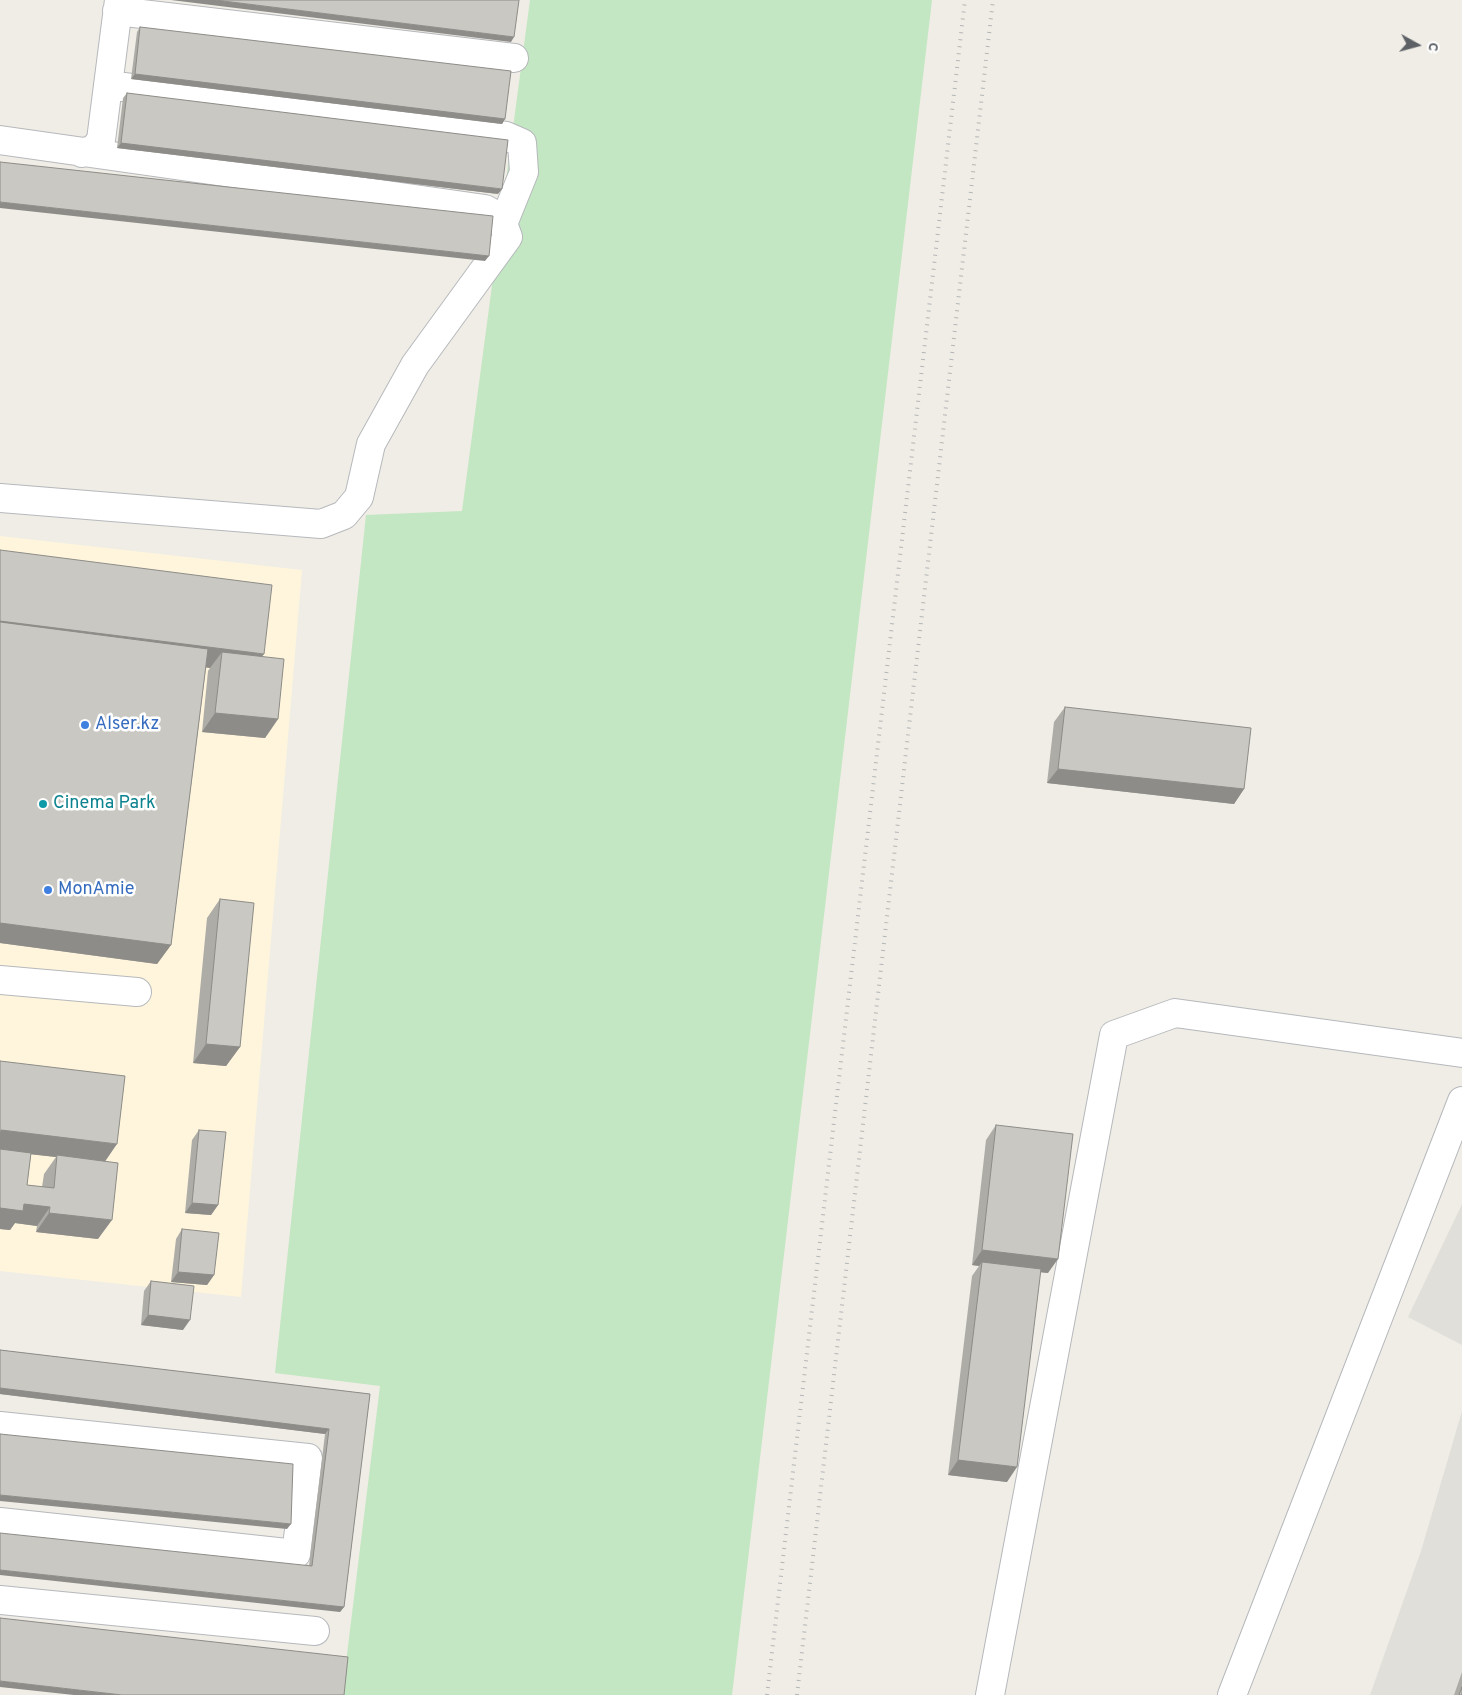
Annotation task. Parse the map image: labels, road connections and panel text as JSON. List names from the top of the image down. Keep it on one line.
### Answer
{"places":["Alser.kz","Cinema Park","MonAmie"],"north":"right"}
